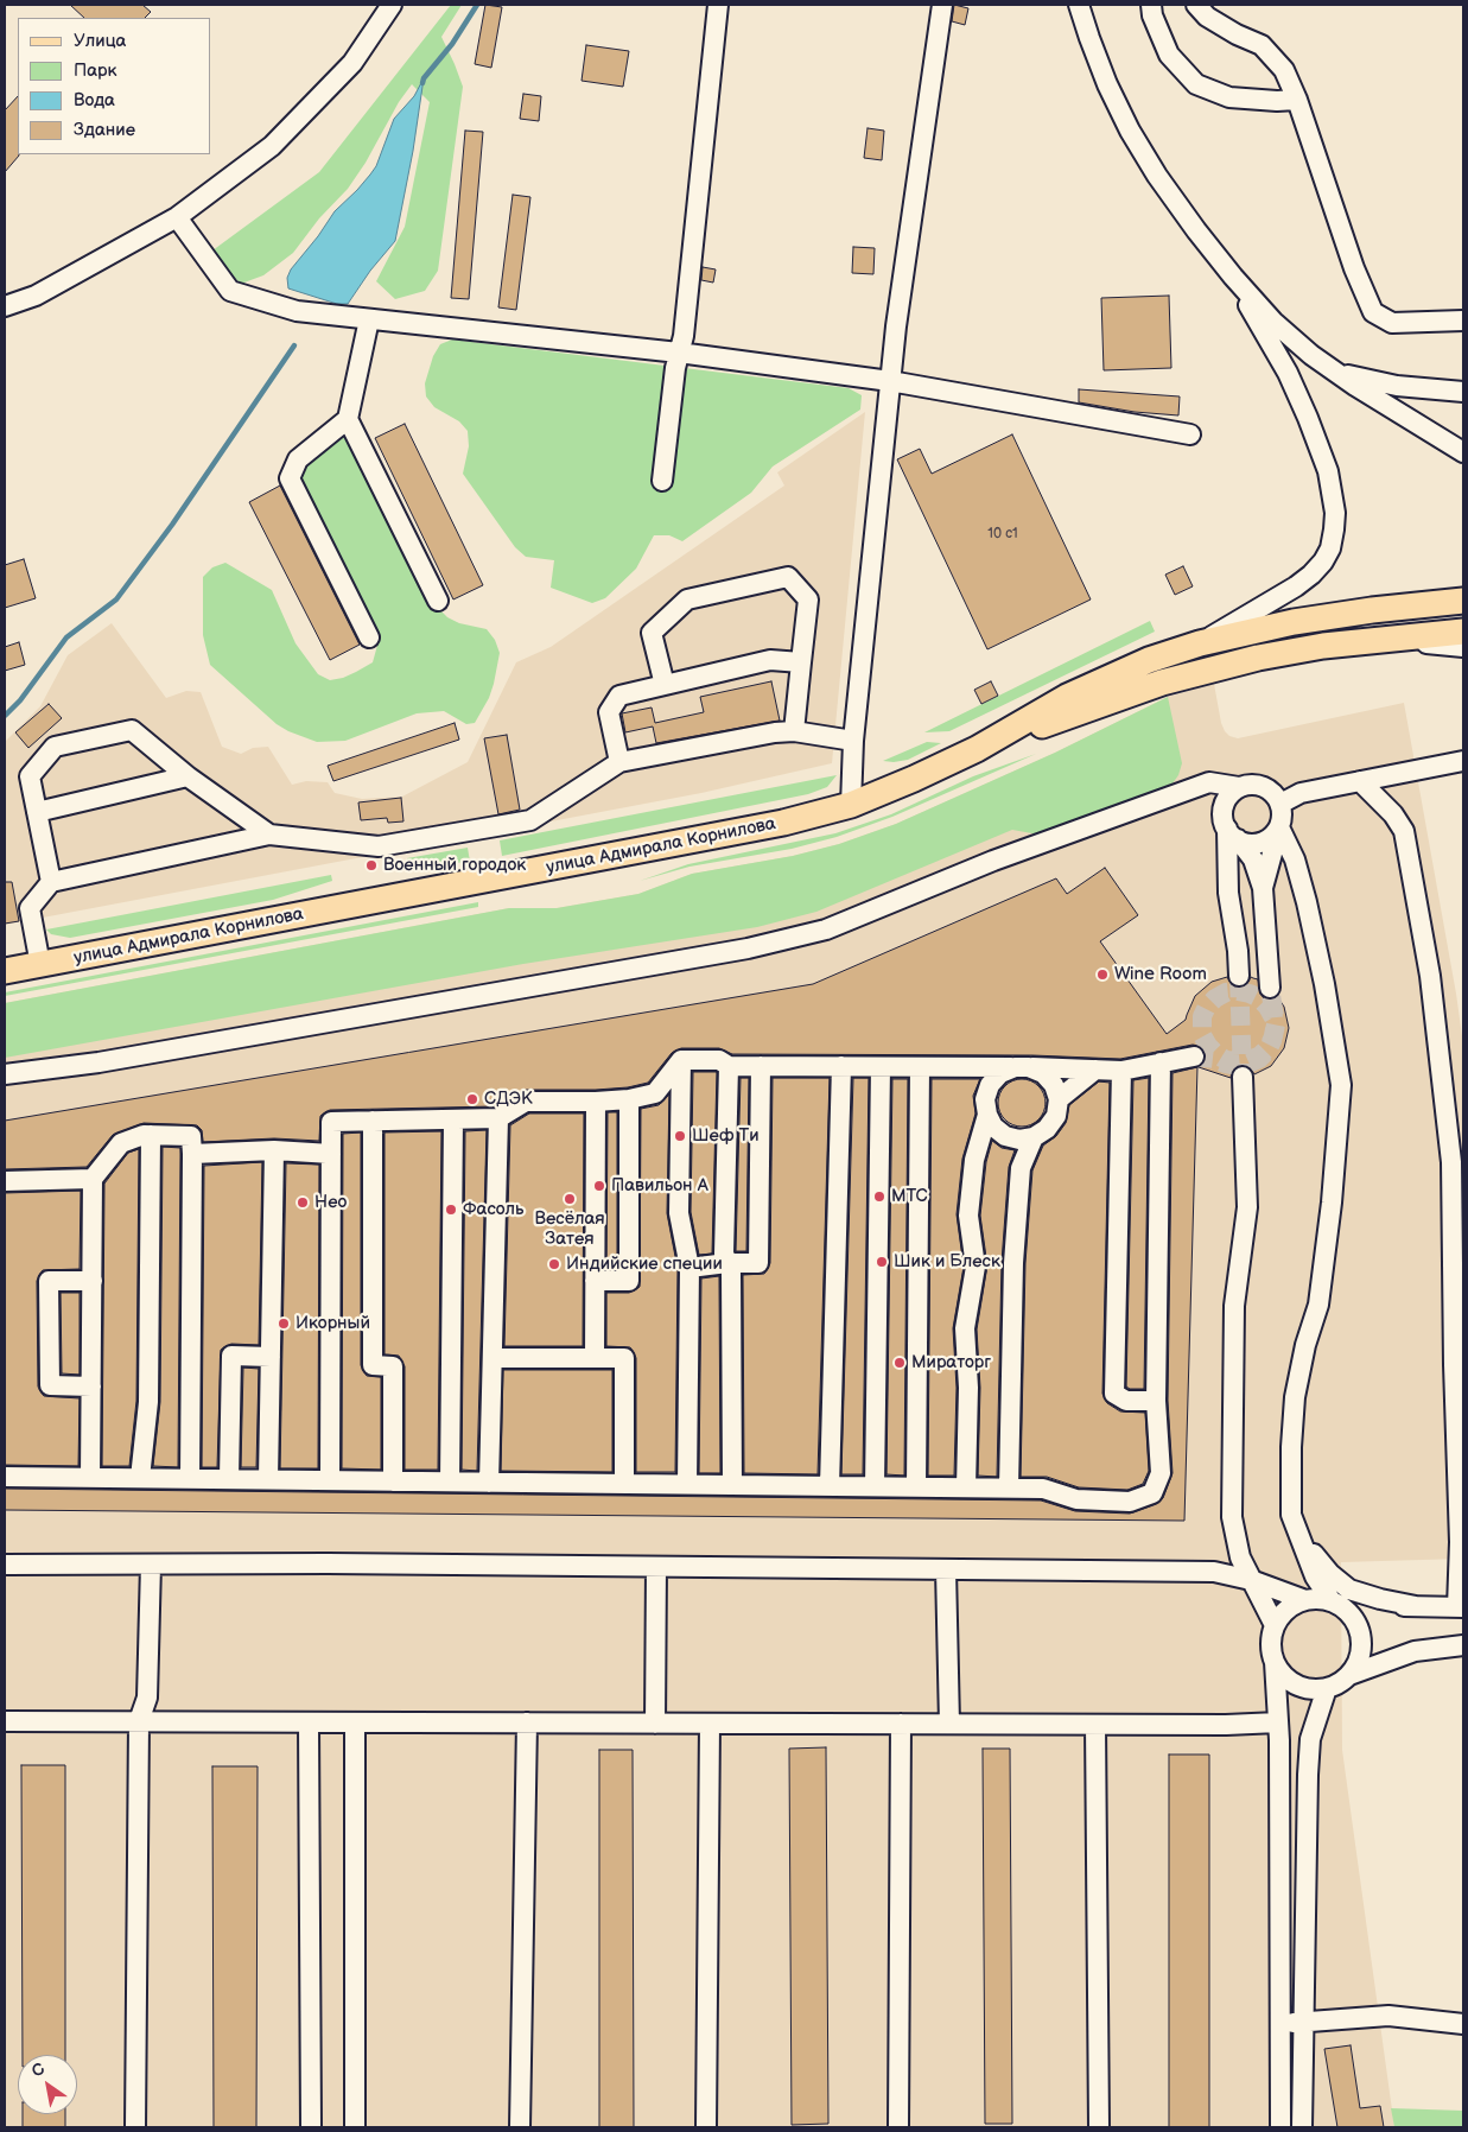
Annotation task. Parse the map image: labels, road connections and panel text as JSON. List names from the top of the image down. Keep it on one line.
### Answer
{"streets":{"main road":["улица Адмирала Корнилова"]},"places":["Военный городок","Wine Room","СДЭК","Шеф Ти","Павильон А","МТС","Весёлая Затея","Нео","Фасоль","Шик и Блеск","Индийские специи","Икорный","Мираторг"],"house_numbers":["10 с1"],"legend":["Улица","Парк","Вода","Здание"],"north":"top left"}
